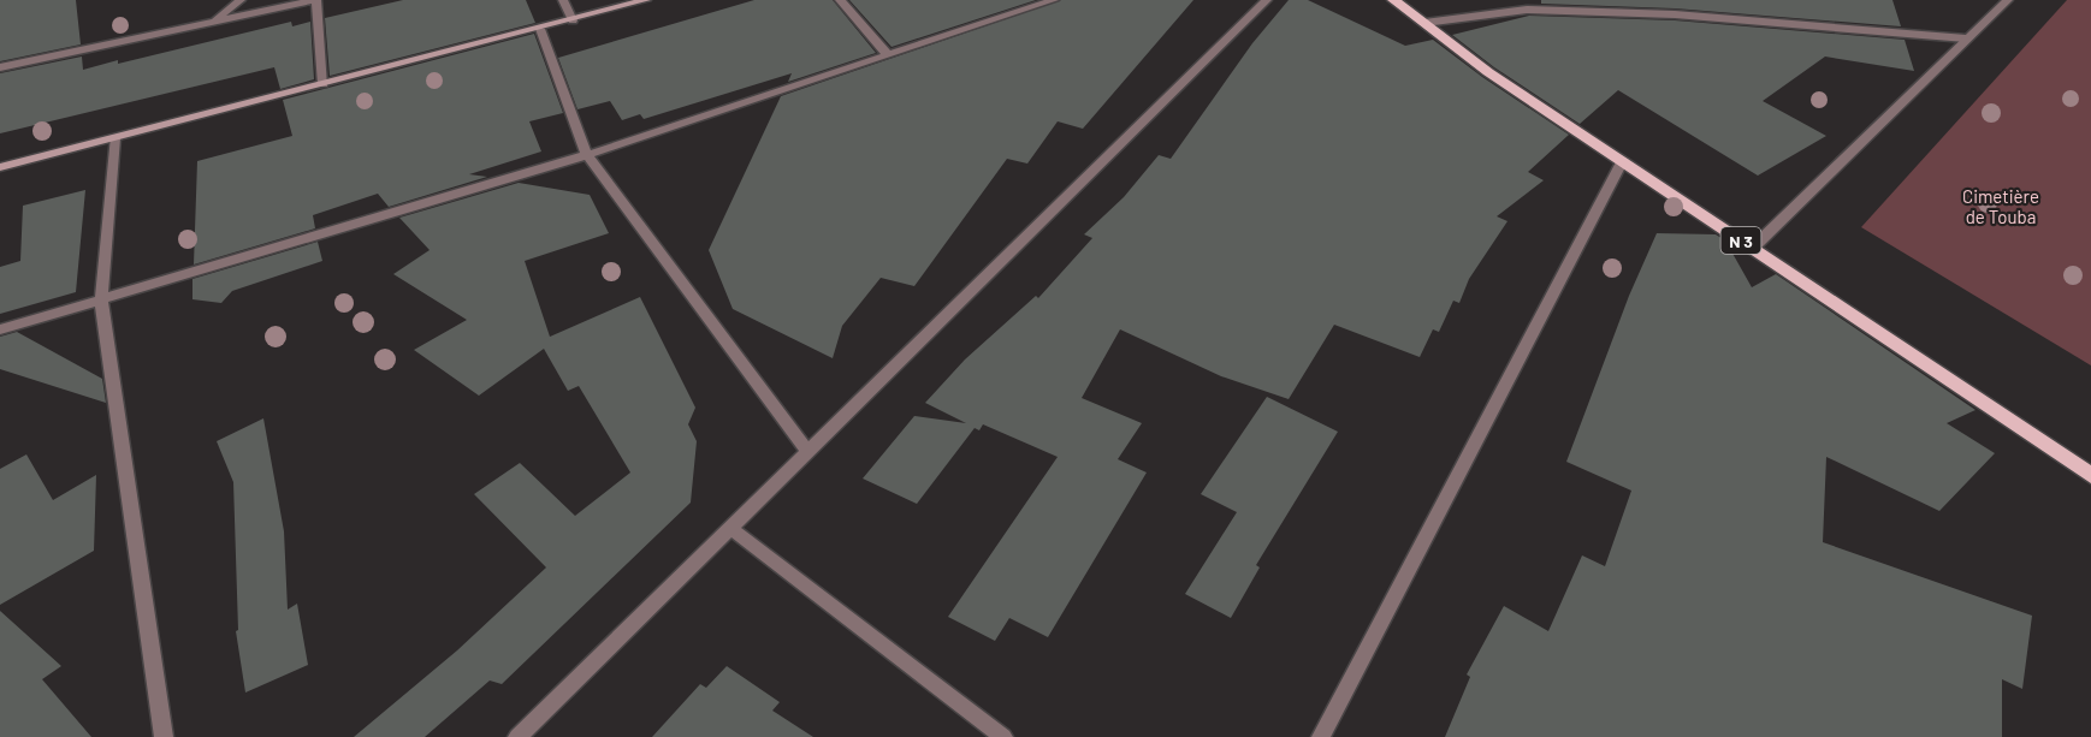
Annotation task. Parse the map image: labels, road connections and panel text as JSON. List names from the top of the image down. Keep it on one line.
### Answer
{"streets":{"main road":["N 3"]},"parks":["Cimetière de Touba"]}
